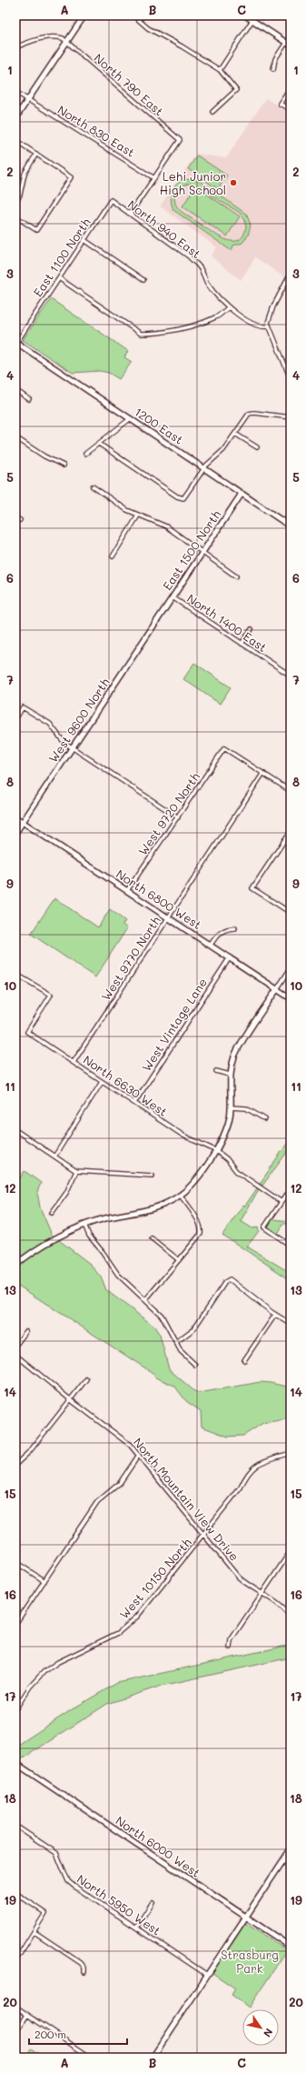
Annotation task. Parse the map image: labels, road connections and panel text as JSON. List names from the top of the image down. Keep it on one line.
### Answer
{"streets":{"street":["North 790 East","North 830 East","North 940 East","East 1100 North","1200 East","East 1500 North","North 1400 East","West 9600 North","West 9720 North","North 6800 West","West 9770 North","West Vintage Lane","North 6630 West","North Mountain View Drive","West 10150 North","North 6000 West","North 5950 West"]},"crossings":[["North 790 East","North 830 East"],["North 940 East","East 1100 North"],["East 1100 North","1200 East"],["1200 East","East 1500 North"],["East 1500 North","North 1400 East"],["East 1500 North","West 9600 North"],["West 9600 North","North 6800 West"],["West 9720 North","North 6800 West"],["West 9720 North","West 9770 North"],["North 6800 West","West 9770 North"],["North 6800 West","West Vintage Lane"],["West 9770 North","North 6630 West"],["West Vintage Lane","North 6630 West"],["North Mountain View Drive","West 10150 North"]],"parks":["Strasburg Park"],"places":["Lehi Junior High School"],"scale_bar":"200 m","north":"bottom right","grid":{"columns":["A","B","C"],"rows":["1","2","3","4","5","6","7","8","9","10","11","12","13","14","15","16","17","18","19","20"]}}
